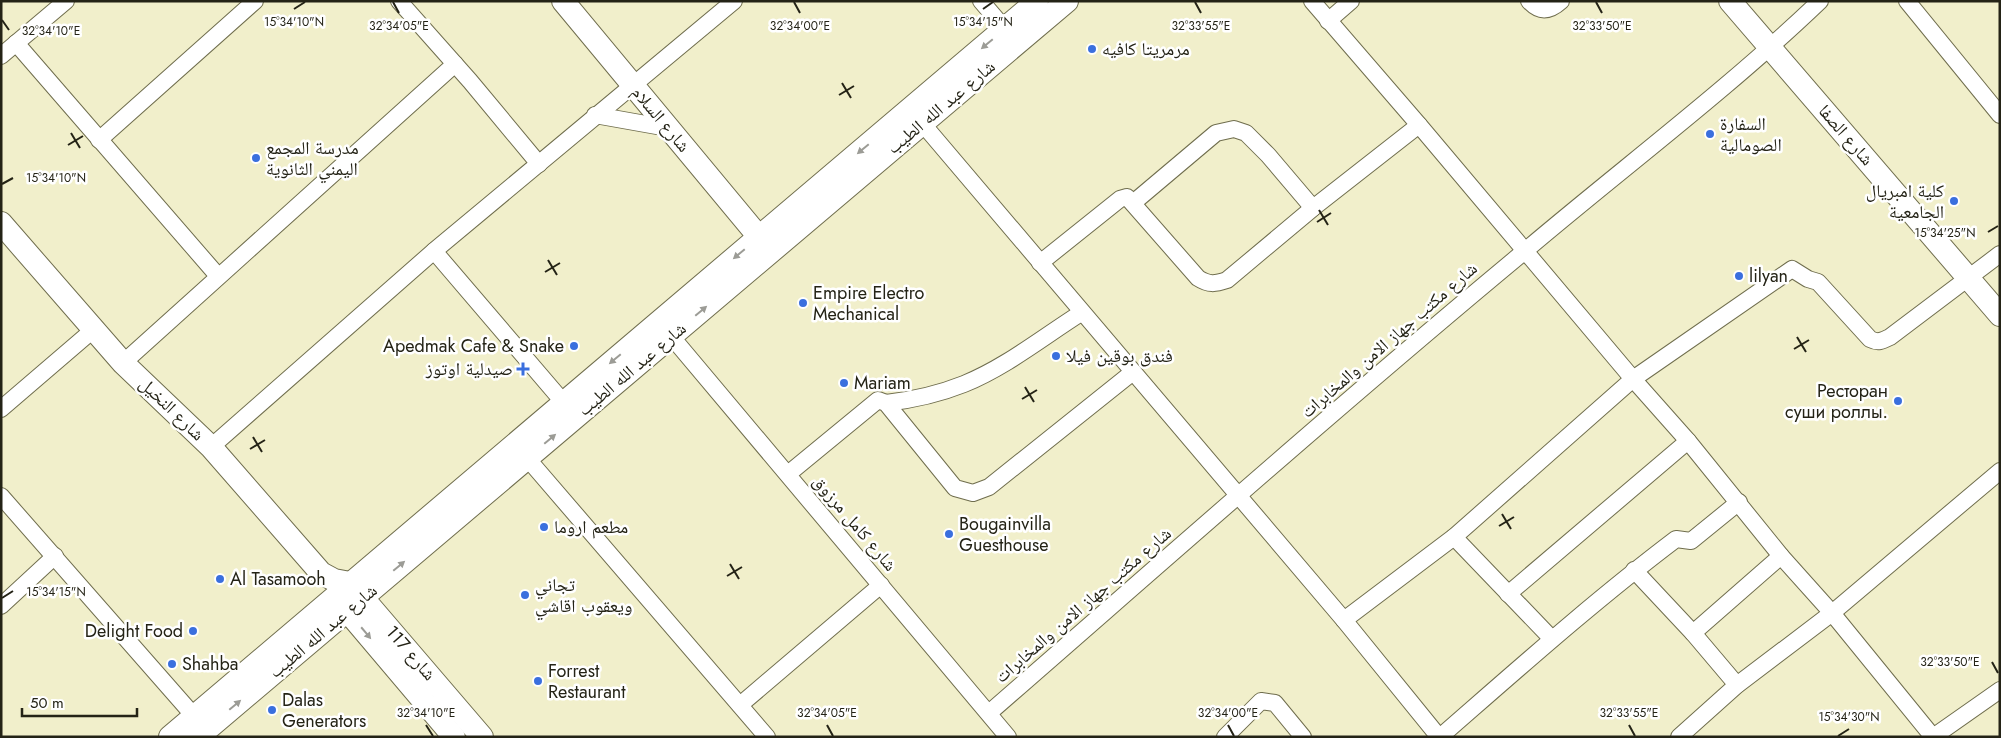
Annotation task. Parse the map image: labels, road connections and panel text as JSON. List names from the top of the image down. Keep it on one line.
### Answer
{"streets":{"main road":["شارع عبد الله الطيب","شارع السلام","شارع الصفا","شارع النخيل","شارع 117"],"street":["شارع مكتب جهاز الامن والمخابرات","شارع كامل مرزوق"]},"crossings":[["شارع عبد الله الطيب","شارع السلام"],["شارع عبد الله الطيب","شارع النخيل"],["شارع عبد الله الطيب","شارع كامل مرزوق"],["شارع عبد الله الطيب","شارع 117"],["شارع الصفا","شارع مكتب جهاز الامن والمخابرات"],["شارع مكتب جهاز الامن والمخابرات","شارع كامل مرزوق"],["شارع النخيل","شارع 117"]],"places":{"other":["مرمريتا كافيه","السفارة الصومالية","مدرسة المجمع اليمني الثانوية","كلية امبريال الجامعية","lilyan","Empire Electro Mechanical","Apedmak Cafe & Snake","فندق بوقين فيلا","Mariam","Ресторан суши роллы.","مطعم اروما","Bougainvilla Guesthouse","Al Tasamooh","تجاني ويعقوب اقاشي","Delight Food","Shahba","Forrest Restaurant","Dalas Generators"],"health":["صيدلية اوتوز"]},"scale_bar":"50 m","coordinates":["15°34'10\"N","15°34'15\"N","32°33'50\"E","32°34'05\"E","32°34'00\"E","32°33'55\"E","32°34'10\"E","15°34'25\"N","15°34'30\"N"]}
